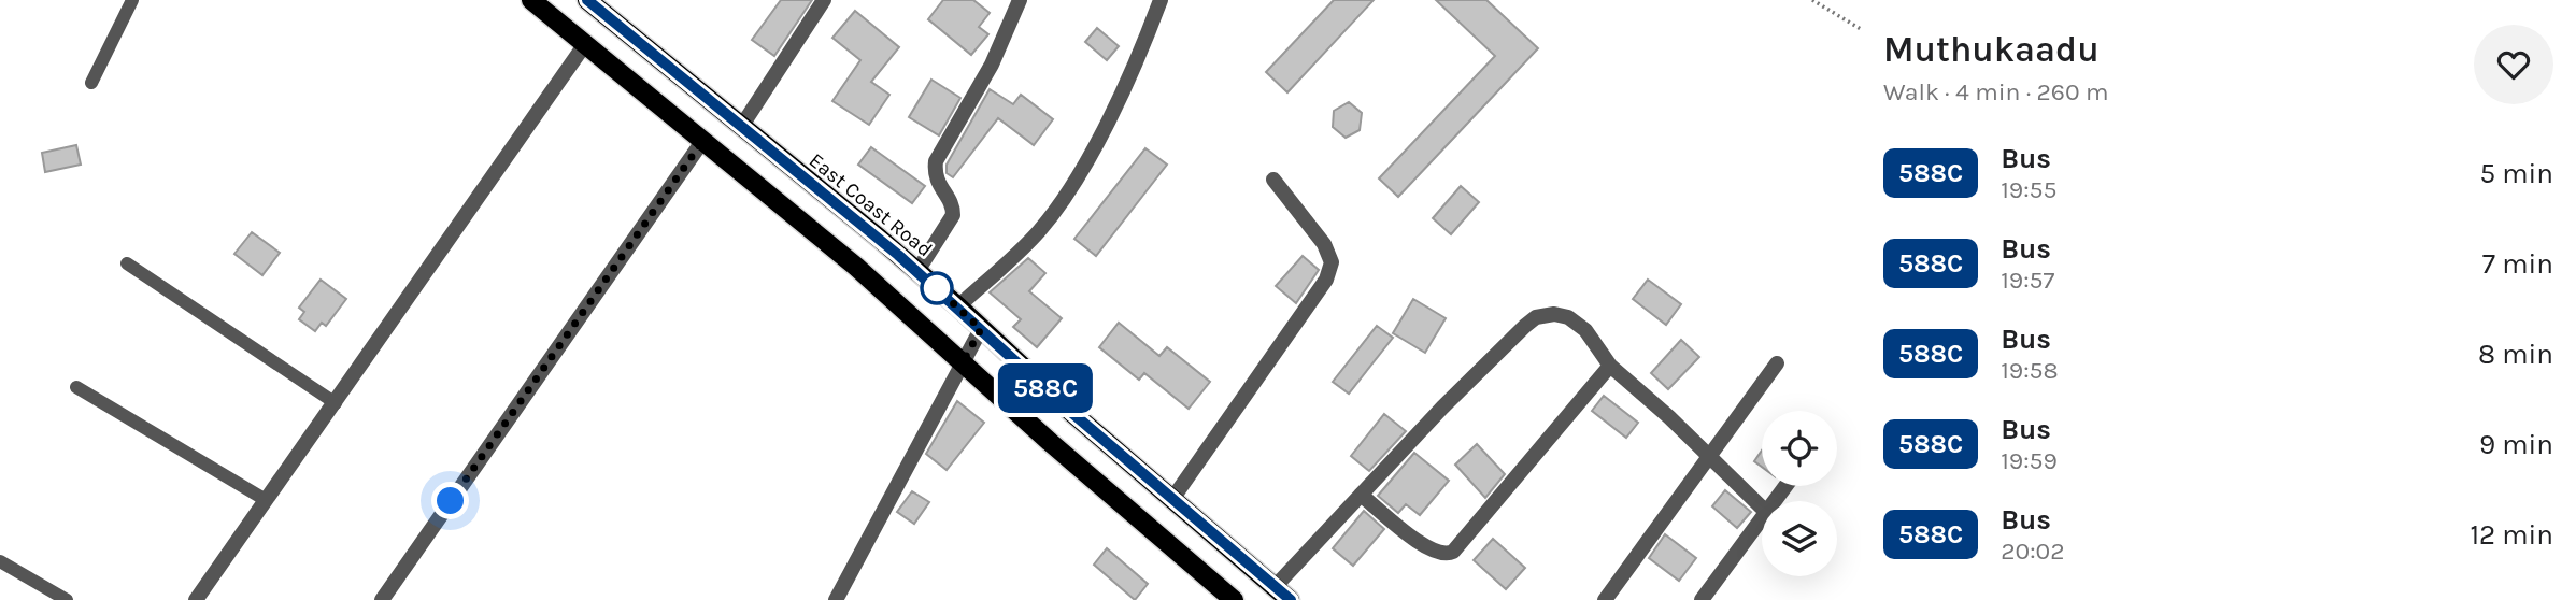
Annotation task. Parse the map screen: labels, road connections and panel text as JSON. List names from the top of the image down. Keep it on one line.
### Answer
{"streets":{"main road":["East Coast Road"]},"lines":["bus line 588C"],"page":{"on_map":"588C","heading":["Muthukaadu","Walk · 4 min · 260 m"],"list":[{"mark":"588C","name":"Bus","note":"19:55","value":"5 min"},{"mark":"588C","name":"Bus","note":"19:57","value":"7 min"},{"mark":"588C","name":"Bus","note":"19:58","value":"8 min"},{"mark":"588C","name":"Bus","note":"19:59","value":"9 min"},{"mark":"588C","name":"Bus","note":"20:02","value":"12 min"}]}}
